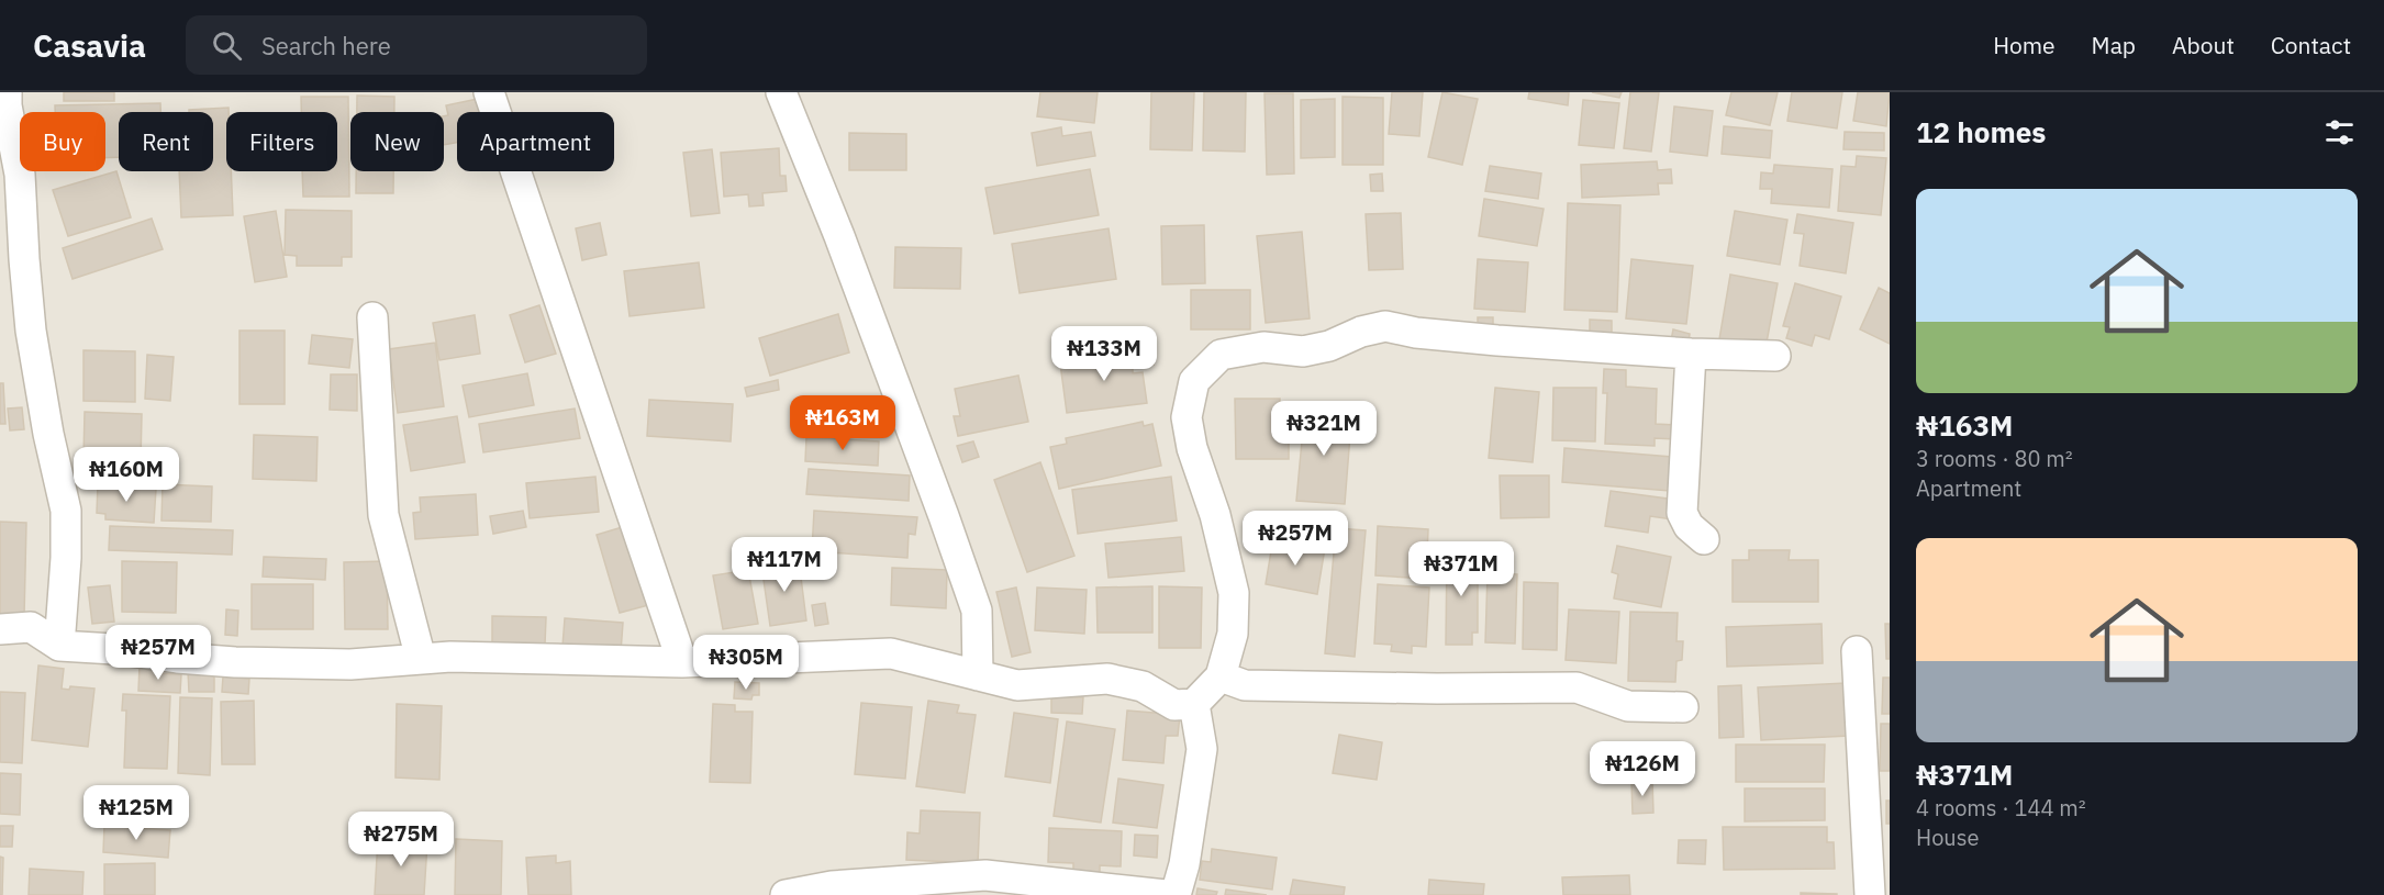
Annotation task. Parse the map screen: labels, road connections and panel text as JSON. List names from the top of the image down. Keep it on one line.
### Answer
{"page":{"header":"Casavia","search":"Search here","nav":["Home","Map","About","Contact"],"heading":"12 homes","chip":["Buy","Rent","Filters","New","Apartment"],"list":[{"name":"₦163M","note":"3 rooms · 80 m² · Apartment"},{"name":"₦371M","note":"4 rooms · 144 m² · House"}],"price":["₦133M","₦163M","₦321M","₦160M","₦257M","₦117M","₦371M","₦257M","₦305M","₦126M","₦125M","₦275M"]}}
